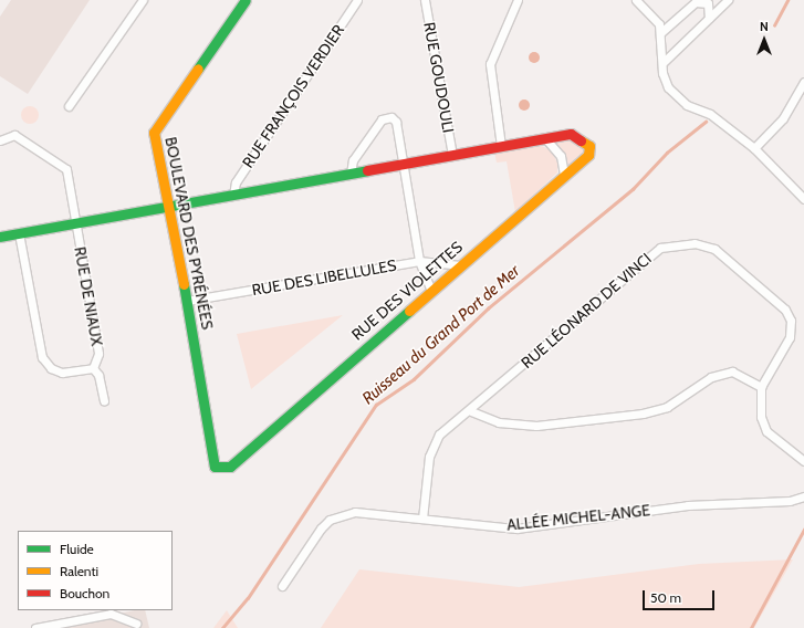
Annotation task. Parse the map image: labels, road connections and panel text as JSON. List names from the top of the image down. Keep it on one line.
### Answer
{"streets":{"street":["RUE GOUDOULI","RUE FRANÇOIS VERDIER","BOULEVARD DES PYRÉNÉES","RUE DES LIBELLULES","RUE DES VIOLETTES","RUE DE NIAUX","RUE LÉONARD DE VINCI","ALLÉE MICHEL-ANGE"]},"crossings":[["BOULEVARD DES PYRÉNÉES","RUE DES LIBELLULES"],["BOULEVARD DES PYRÉNÉES","RUE DES VIOLETTES"],["RUE DES LIBELLULES","RUE DES VIOLETTES"],["RUE LÉONARD DE VINCI","ALLÉE MICHEL-ANGE"]],"water":["Ruisseau du Grand Port de Mer"],"legend":["Fluide","Ralenti","Bouchon"],"scale_bar":"50 m","north":"top"}
